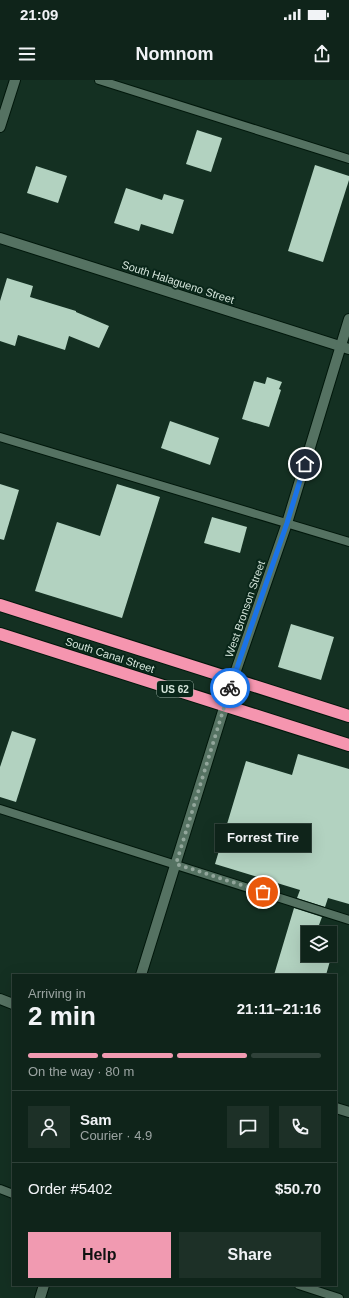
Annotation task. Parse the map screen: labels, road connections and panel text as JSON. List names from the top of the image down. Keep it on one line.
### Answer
{"streets":{"highway":["South Canal Street","US 62"],"street":["South Halagueno Street","West Bronson Street"]},"crossings":[["South Halagueno Street","West Bronson Street"],["West Bronson Street","South Canal Street"]],"places":["Forrest Tire"],"page":{"status":"21:09","header":"Nomnom","bubble":"Forrest Tire","heading":["2 min","Arriving in","21:11–21:16"],"panel":["Sam","Courier · 4.9","Order #5402","$50.70"],"bar":"On the way · 80 m","buttons":["Help","Share"]}}
